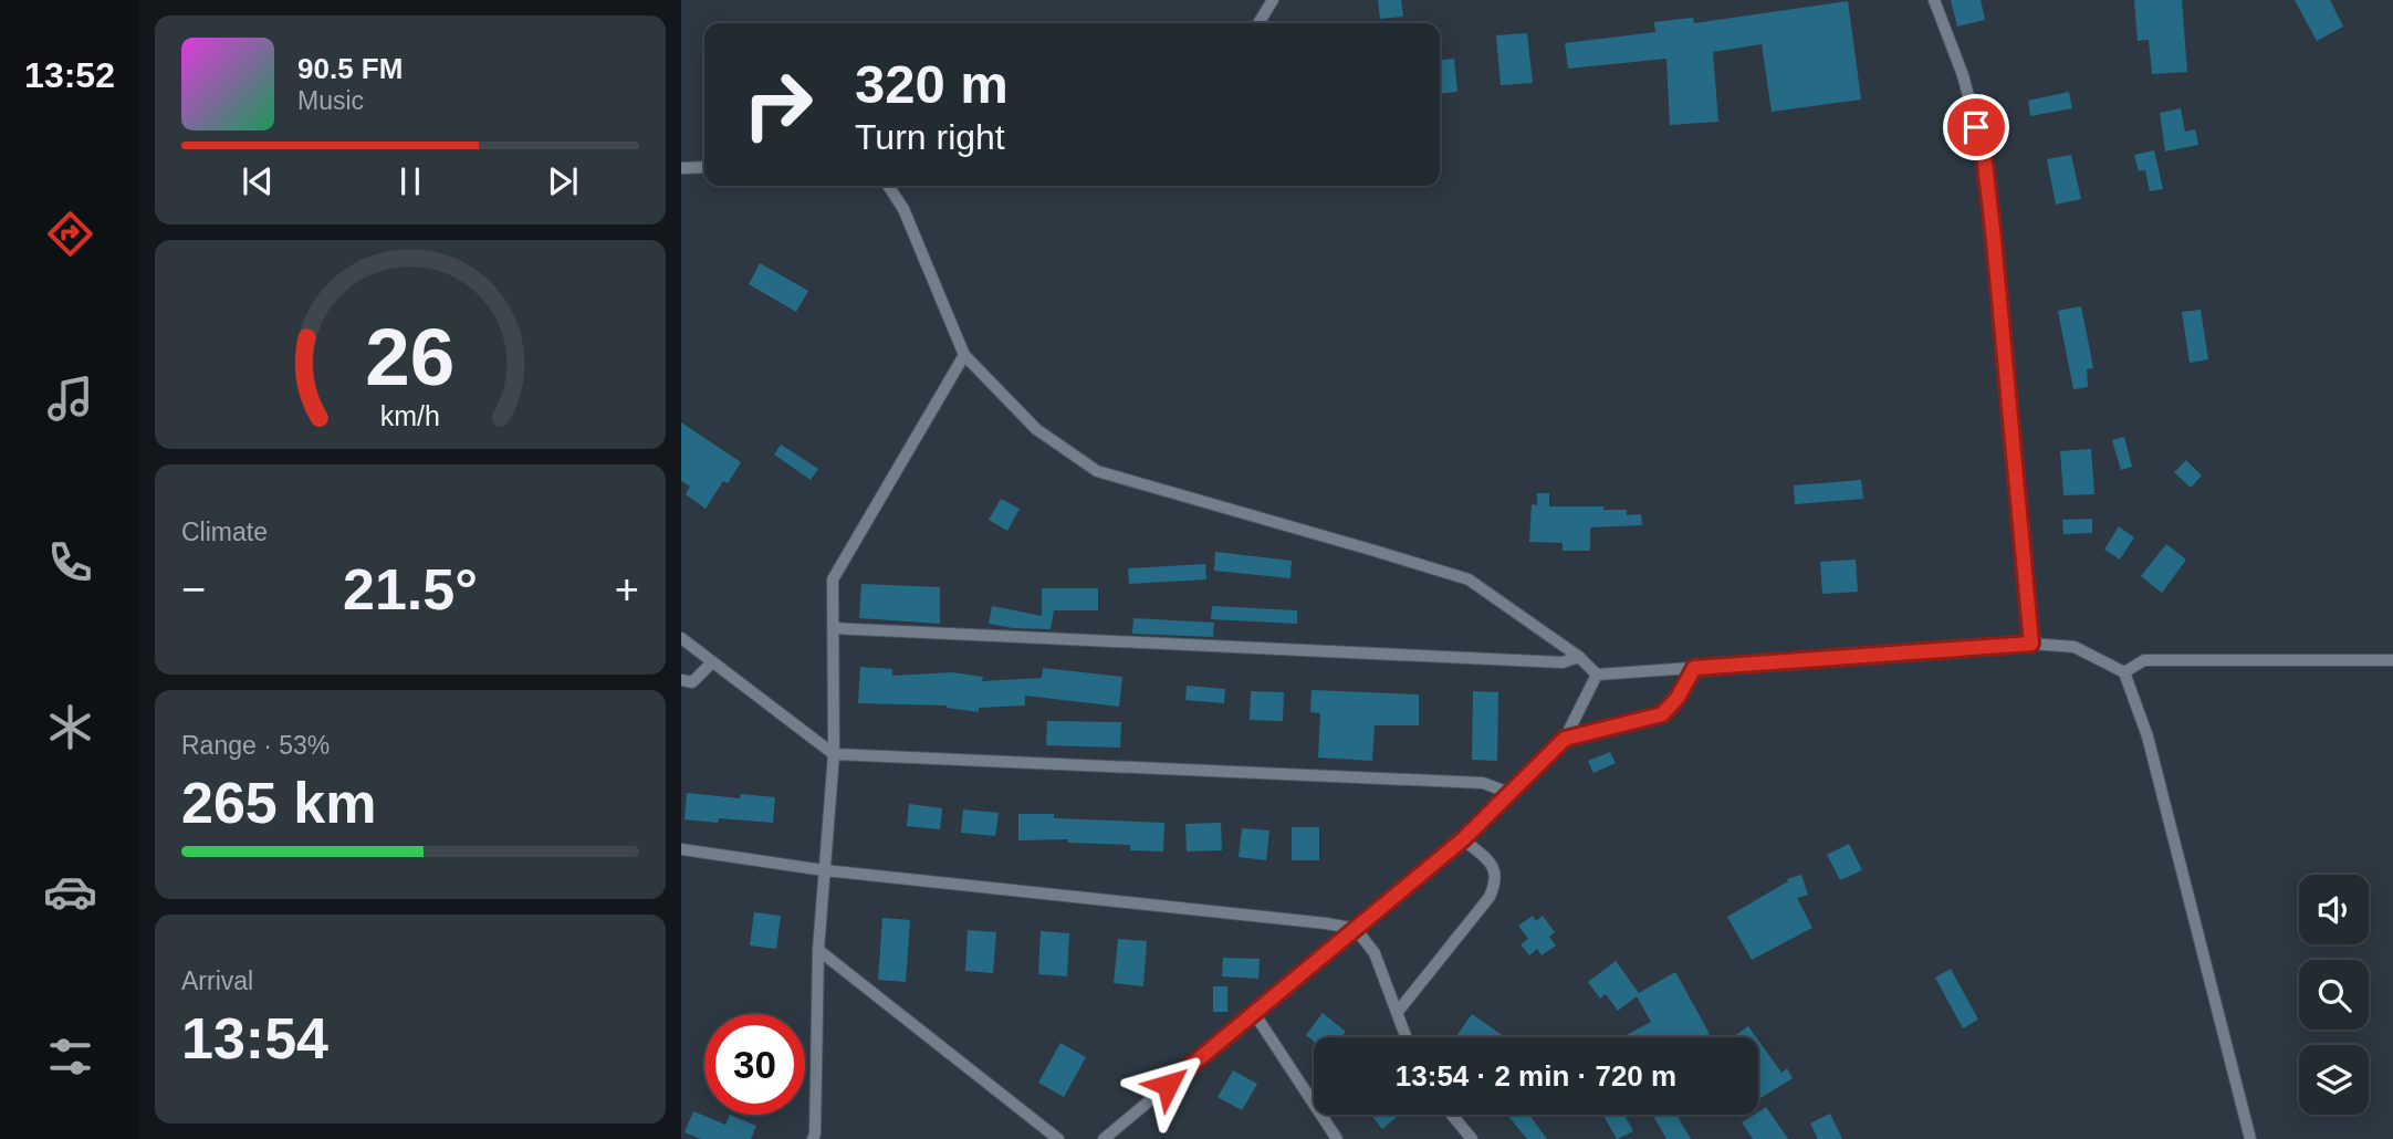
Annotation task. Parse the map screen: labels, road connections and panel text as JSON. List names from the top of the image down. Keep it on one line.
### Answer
{"page":{"tabs":"13:52","turn":["320 m","Turn right"],"song":["90.5 FM","Music"],"tile":["Climate",["Range · 53%","265 km"],["Arrival","13:54"]],"heat":["−","21.5°","+"],"limit":"30","trip":"13:54 · 2 min · 720 m","gauge":["26","km/h"]}}
